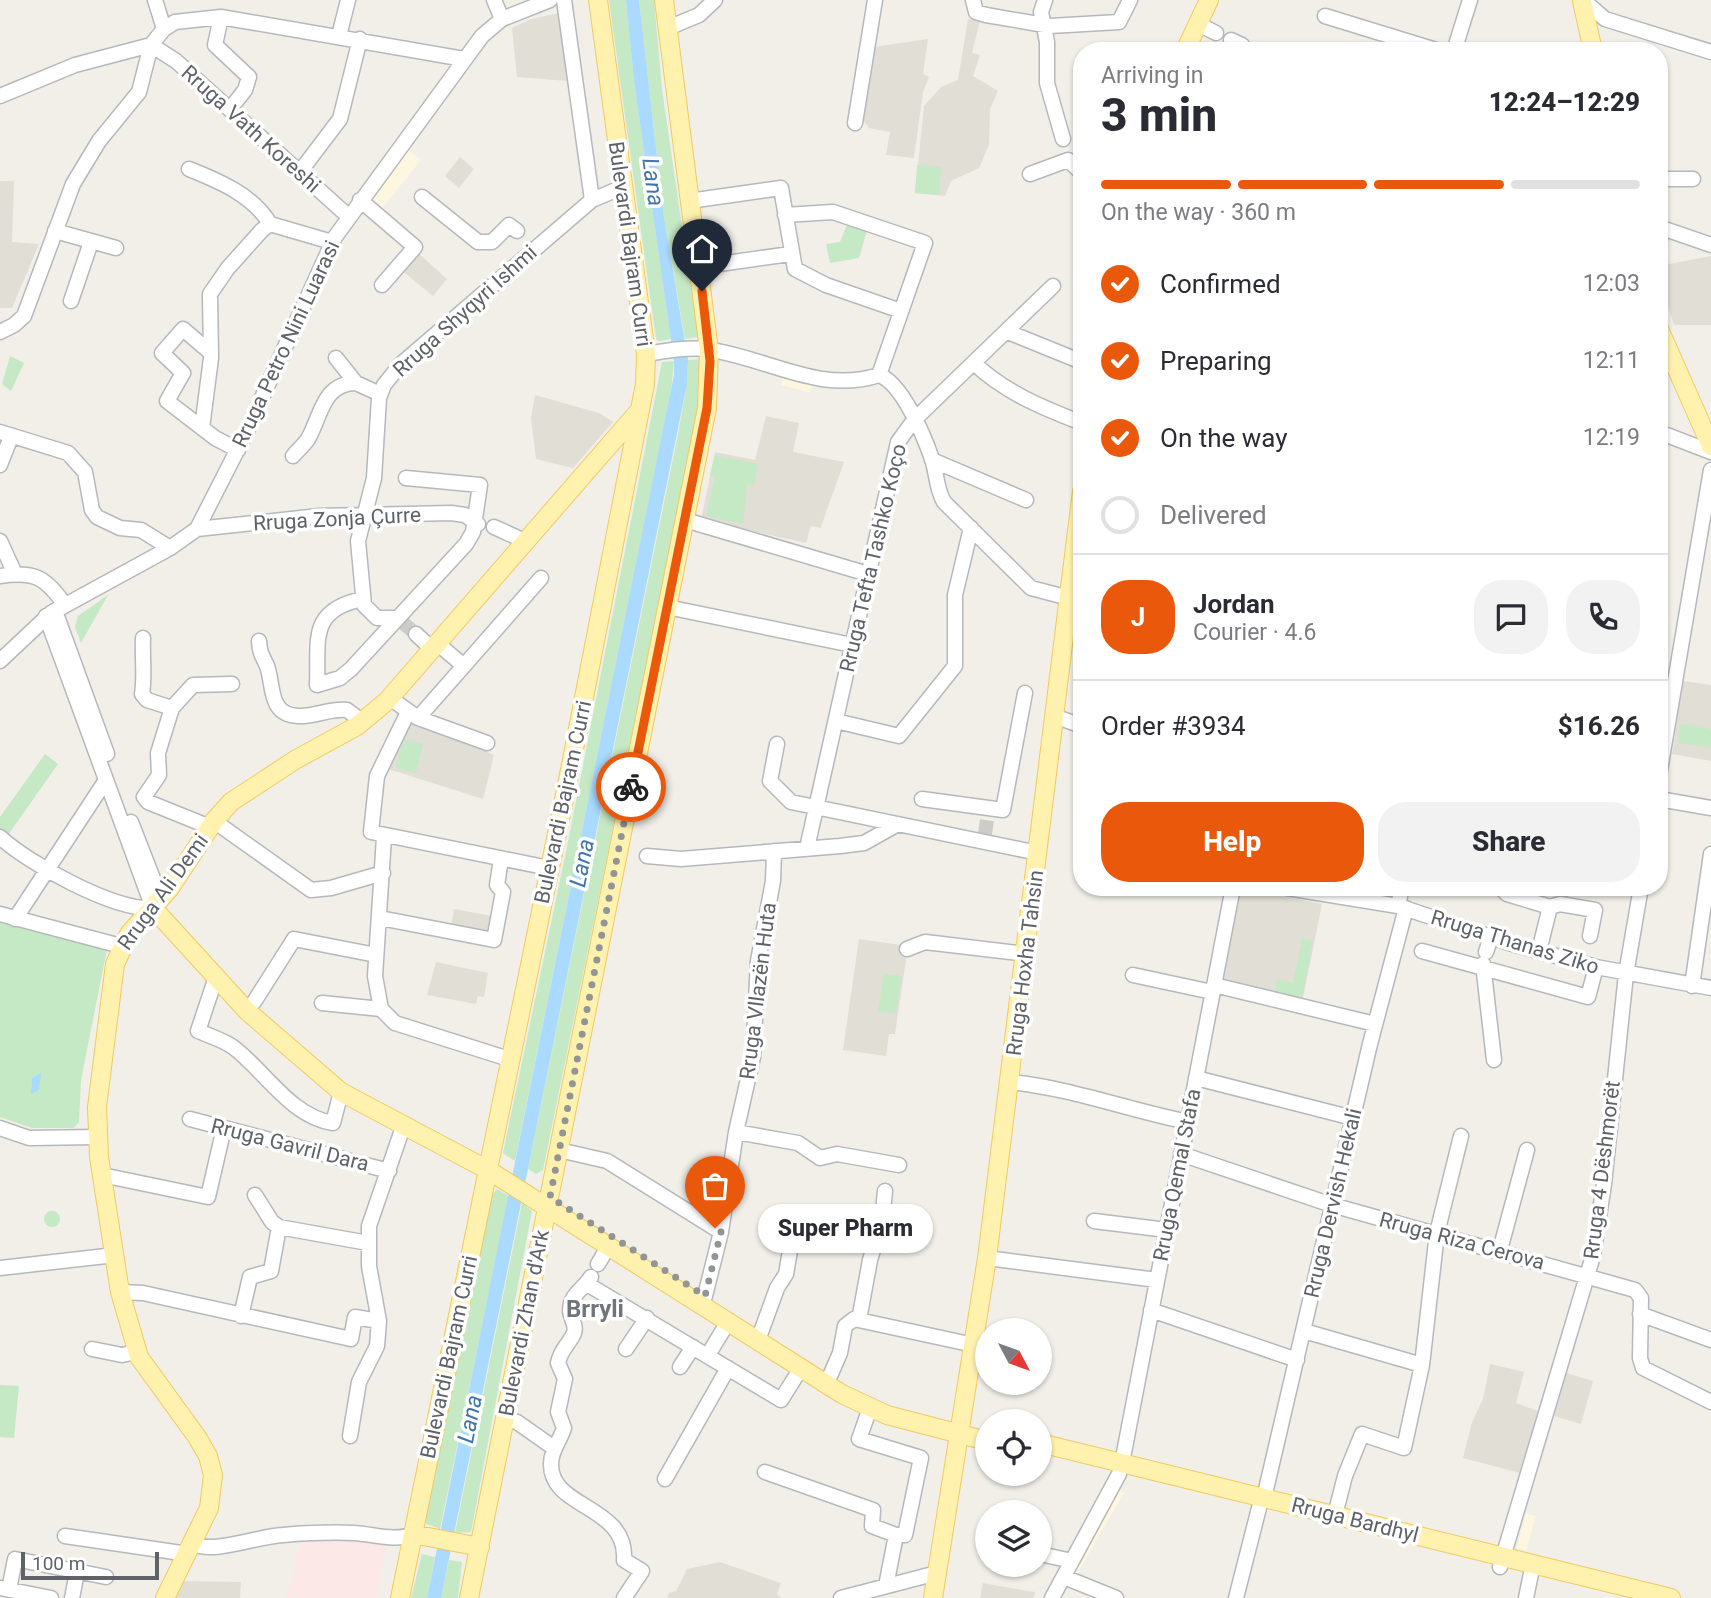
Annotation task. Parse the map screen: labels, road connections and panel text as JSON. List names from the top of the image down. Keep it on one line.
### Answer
{"streets":{"main road":["Bulevardi Bajram Curri","Rruga Ali Demi","Rruga Hoxha Tahsin","Bulevardi Zhan d'Ark","Rruga Bardhyl"],"street":["Rruga Vath Koreshi","Rruga Shyqyri Ishmi","Rruga Petro Nini Luarasi","Rruga Zonja Çurre","Rruga Tefta Tashko Koço","Rruga Thanas Ziko","Rruga Vllazën Huta","Rruga Gavril Dara","Rruga 4 Dëshmorët","Rruga Qemal Stafa","Rruga Dervish Hekali","Rruga Riza Cerova"]},"crossings":[["Rruga Vath Koreshi","Rruga Petro Nini Luarasi"],["Bulevardi Bajram Curri","Rruga Shyqyri Ishmi"],["Bulevardi Bajram Curri","Rruga Ali Demi"],["Rruga Shyqyri Ishmi","Rruga Zonja Çurre"],["Rruga Petro Nini Luarasi","Rruga Zonja Çurre"],["Rruga Thanas Ziko","Rruga 4 Dëshmorët"],["Rruga Thanas Ziko","Rruga Dervish Hekali"],["Rruga 4 Dëshmorët","Rruga Riza Cerova"],["Rruga 4 Dëshmorët","Rruga Bardhyl"],["Rruga Qemal Stafa","Rruga Riza Cerova"],["Rruga Qemal Stafa","Rruga Bardhyl"],["Rruga Dervish Hekali","Rruga Riza Cerova"],["Rruga Dervish Hekali","Rruga Bardhyl"]],"districts":["Brryli"],"water":["Lana"],"places":["Super Pharm"],"scale_bar":"100 m","north":"bottom right","page":{"heading":["3 min","Arriving in","12:24–12:29"],"panel":["Jordan","Courier · 4.6","Order #3934","$16.26"],"bar":"On the way · 360 m","list":[["Confirmed","12:03"],["Preparing","12:11"],["On the way","12:19"],"Delivered"],"round":"J","buttons":["Help","Share"],"bubble":"Super Pharm","scale":"100 m"}}
